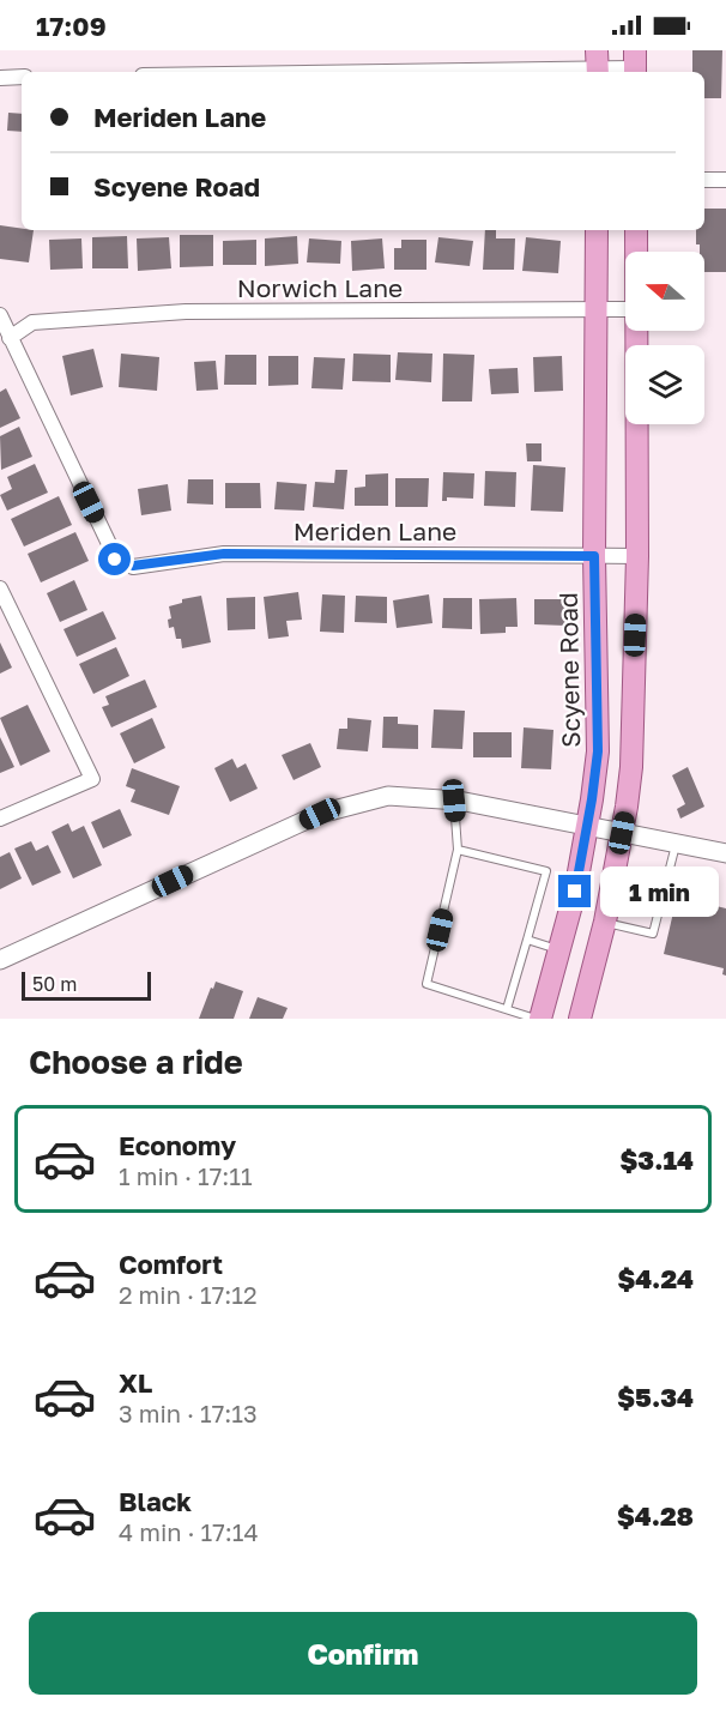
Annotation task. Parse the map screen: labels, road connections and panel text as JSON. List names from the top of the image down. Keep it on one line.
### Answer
{"streets":{"main road":["Scyene Road"],"street":["Norwich Lane","Meriden Lane"]},"crossings":[["Norwich Lane","Meriden Lane"],["Norwich Lane","Scyene Road"],["Meriden Lane","Scyene Road"]],"scale_bar":"50 m","north":"left","page":{"status":"17:09","banner":["Meriden Lane","Scyene Road"],"bubble":"1 min","scale":"50 m","heading":"Choose a ride","list":[{"name":"Economy","note":"1 min · 17:11","value":"$3.14"},{"name":"Comfort","note":"2 min · 17:12","value":"$4.24"},{"name":"XL","note":"3 min · 17:13","value":"$5.34"},{"name":"Black","note":"4 min · 17:14","value":"$4.28"}],"buttons":"Confirm"}}
